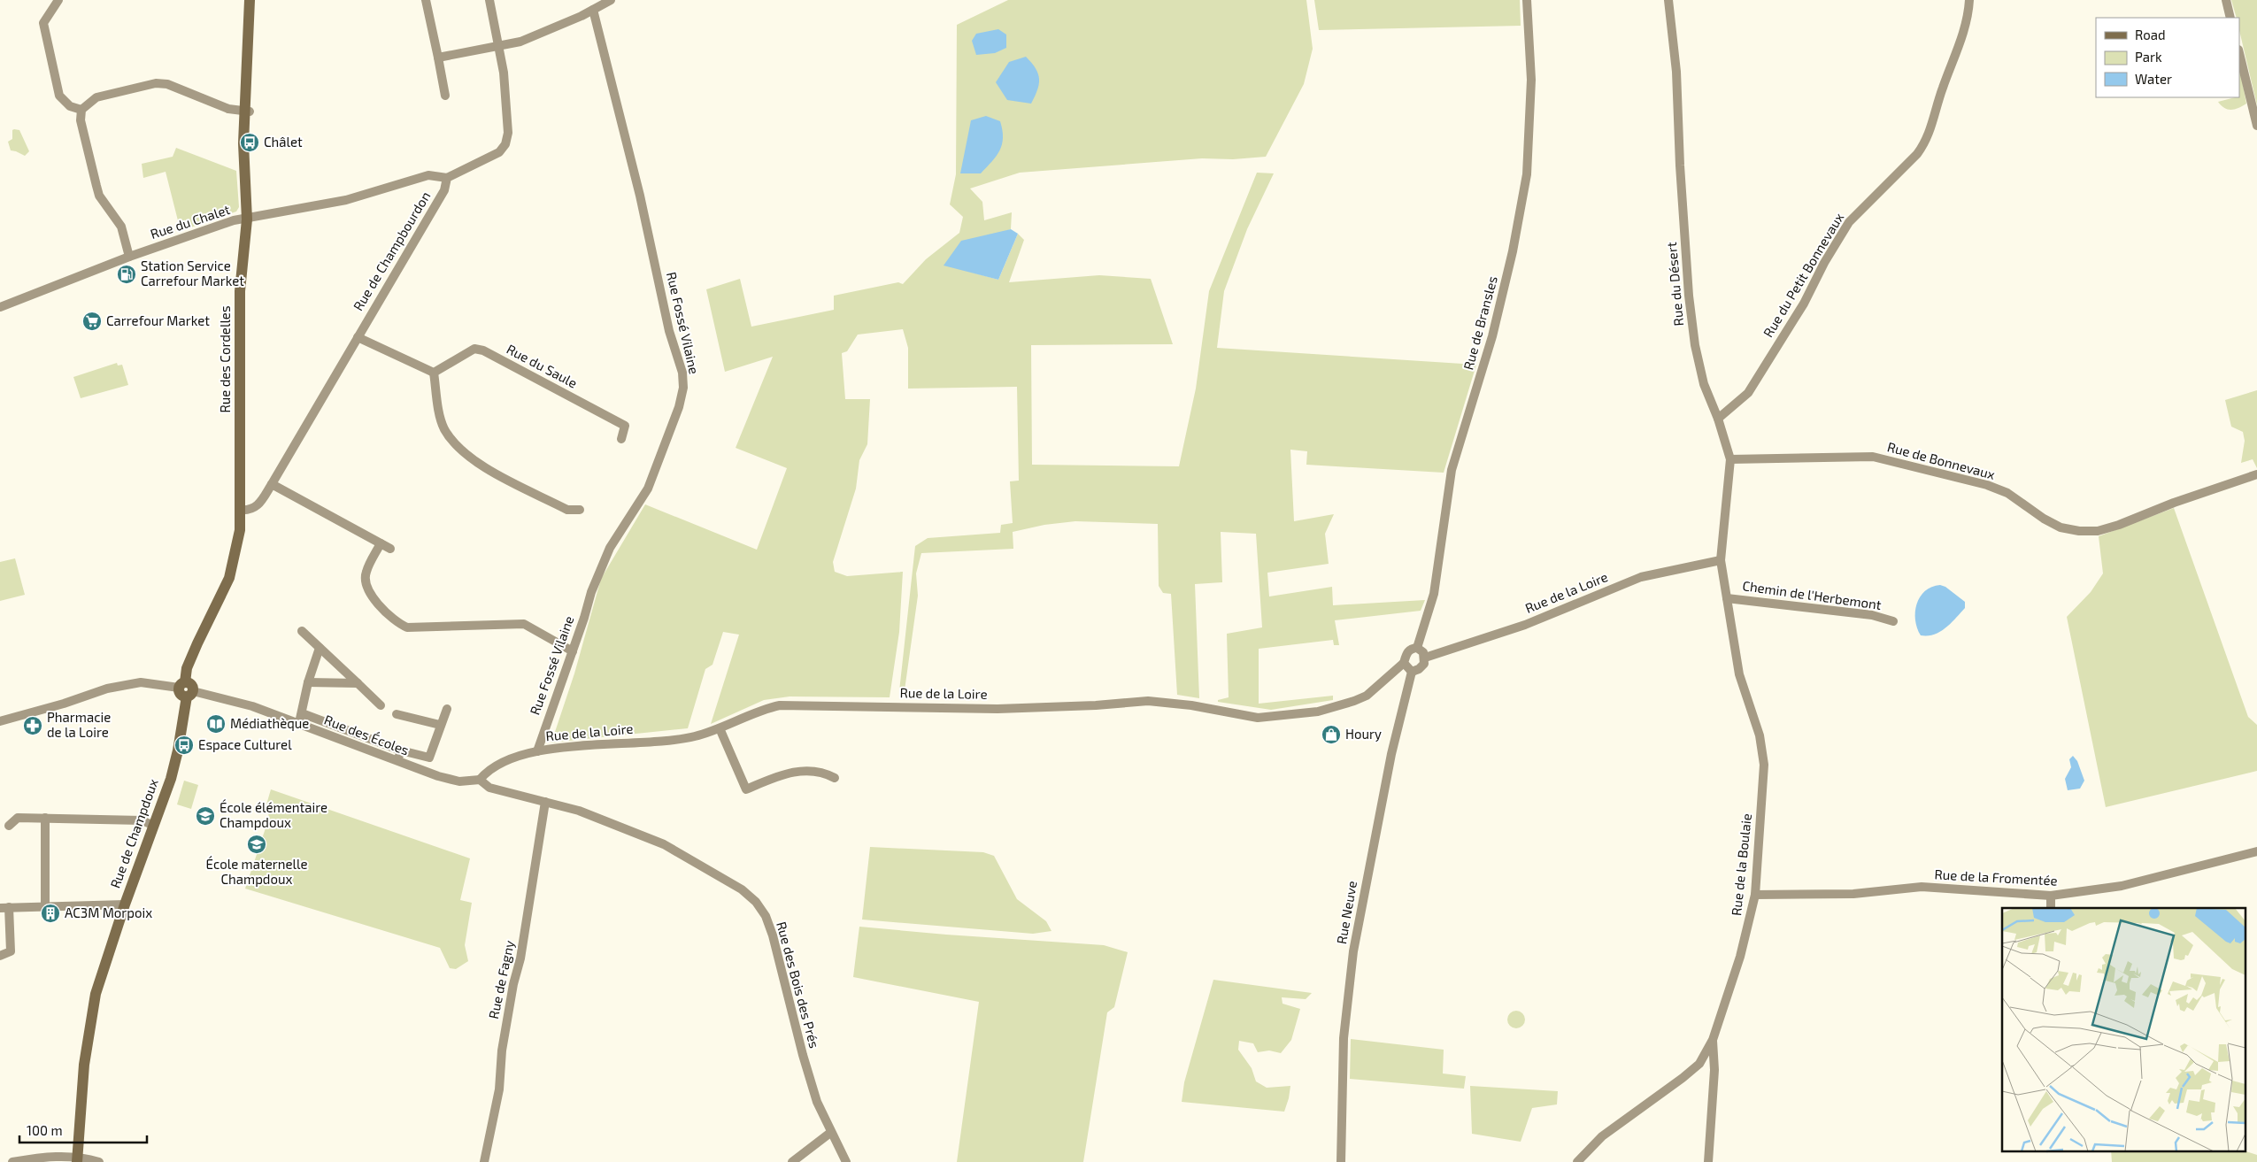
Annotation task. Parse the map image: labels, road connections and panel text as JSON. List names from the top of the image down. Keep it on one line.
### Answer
{"streets":{"street":["Rue du Chalet","Rue de Champbourdon","Rue du Petit Bonnevaux","Rue du Désert","Rue Fossé Vilaine","Rue de Bransles","Rue des Cordelles","Rue du Saule","Rue de Bonnevaux","Rue de la Loire","Chemin de l'Herbemont","Rue des Écoles","Rue de Champdoux","Rue de la Boulaie","Rue de la Fromentée","Rue Neuve","Rue de Fagny","Rue des Bois des Prés"]},"crossings":[["Rue du Chalet","Rue de Champbourdon"],["Rue du Chalet","Rue des Cordelles"],["Rue de Champbourdon","Rue des Cordelles"],["Rue du Petit Bonnevaux","Rue du Désert"],["Rue du Désert","Rue de Bonnevaux"],["Rue du Désert","Rue de la Loire"],["Rue du Désert","Rue de la Boulaie"],["Rue Fossé Vilaine","Rue de la Loire"],["Rue de Bransles","Rue de la Loire"],["Rue de Bransles","Rue Neuve"],["Rue de la Loire","Rue des Écoles"],["Rue de la Loire","Rue de la Boulaie"],["Rue de la Loire","Rue Neuve"],["Rue de la Loire","Rue des Bois des Prés"],["Chemin de l'Herbemont","Rue de la Boulaie"],["Rue des Écoles","Rue de Champdoux"],["Rue des Écoles","Rue des Bois des Prés"],["Rue de la Boulaie","Rue de la Fromentée"],["Rue de Fagny","Rue des Bois des Prés"]],"places":{"bus stop":["Châlet","Espace Culturel"],"fuel station":["Station Service Carrefour Market"],"supermarket":["Carrefour Market"],"library":["Médiathèque"],"pharmacy":["Pharmacie de la Loire"],"shop":["Houry"],"school or university":["École élémentaire Champdoux","École maternelle Champdoux"],"building":["AC3M Morpoix"]},"legend":["Road","Park","Water"],"scale_bar":"100 m"}
